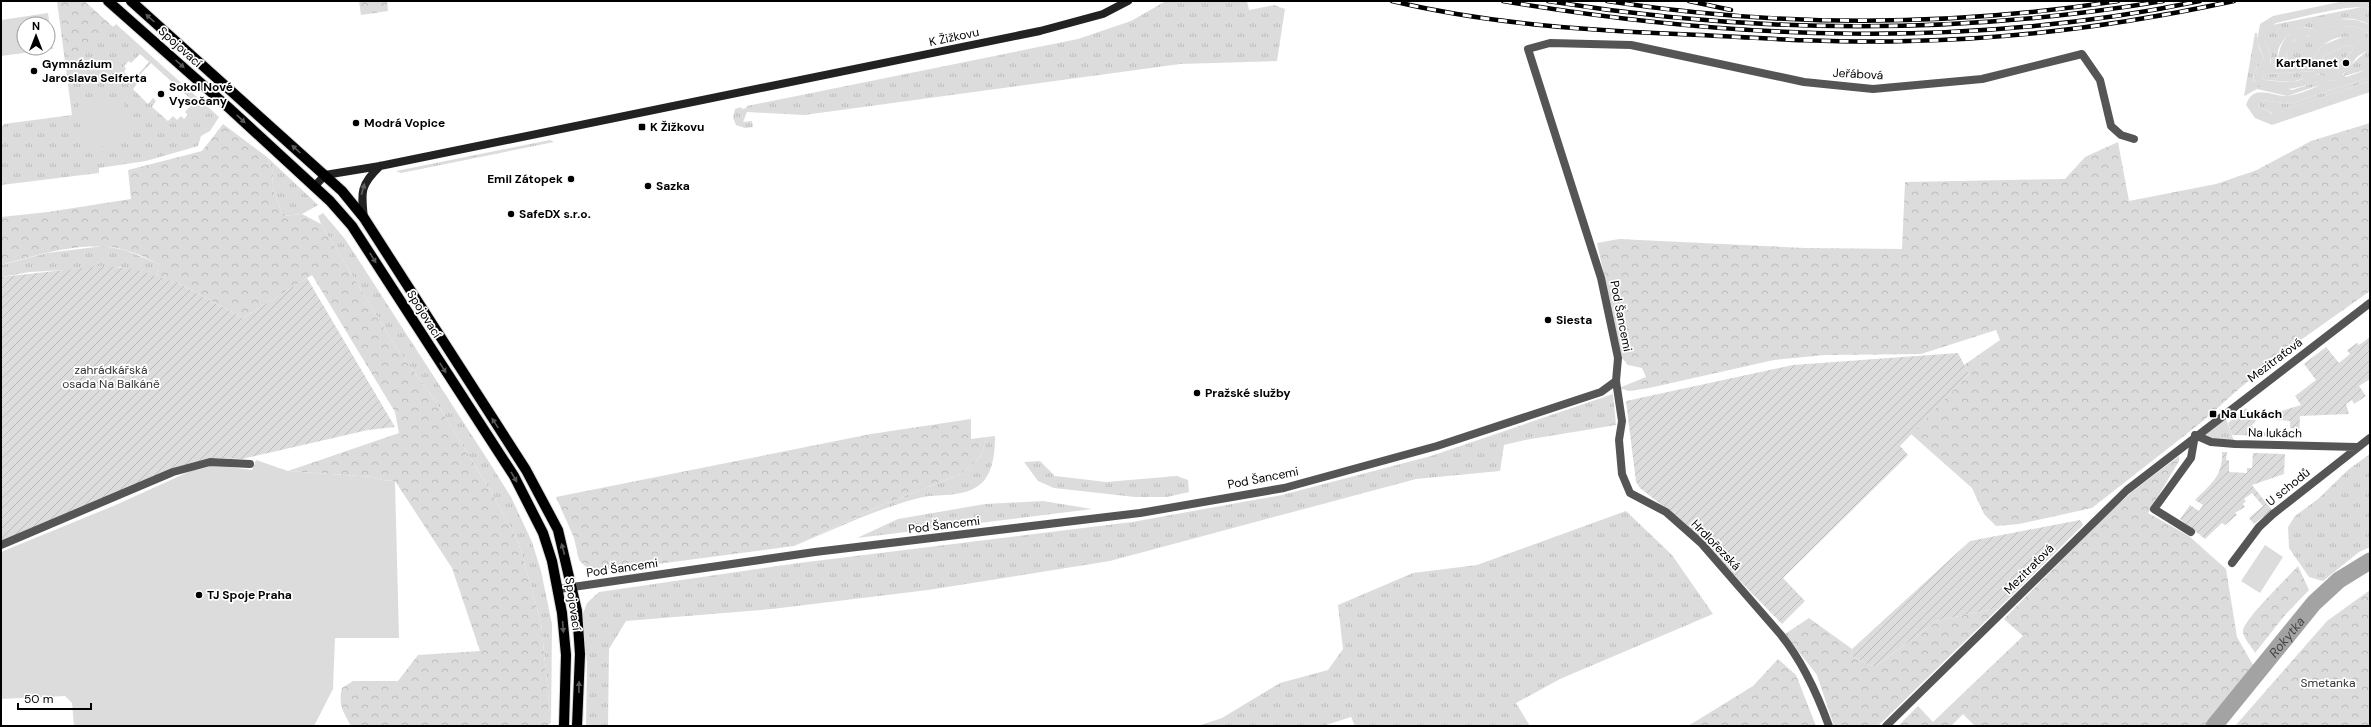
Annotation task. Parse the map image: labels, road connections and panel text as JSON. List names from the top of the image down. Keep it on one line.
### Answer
{"streets":{"main road":["K Žižkovu","Spojovací"],"street":["Jeřábová","Pod Šancemi","Mezitraťová","Na lukách","U schodů","Hrdlořezská"]},"crossings":[["K Žižkovu","Spojovací"],["Spojovací","Pod Šancemi"],["Jeřábová","Pod Šancemi"],["Pod Šancemi","Hrdlořezská"],["Mezitraťová","Na lukách"],["Na lukách","U schodů"]],"water":["Rokytka"],"parks":["zahrádkářská osada Na Balkáně","Smetanka"],"places":{"other":["KartPlanet","Gymnázium Jaroslava Seiferta","Sokol Nové Vysočany","Modrá Vopice","Emil Zátopek","Sazka","SafeDX s.r.o.","Siesta","Pražské služby","TJ Spoje Praha"],"transit":["K Žižkovu","Na Lukách"]},"scale_bar":"50 m","north":"top"}
